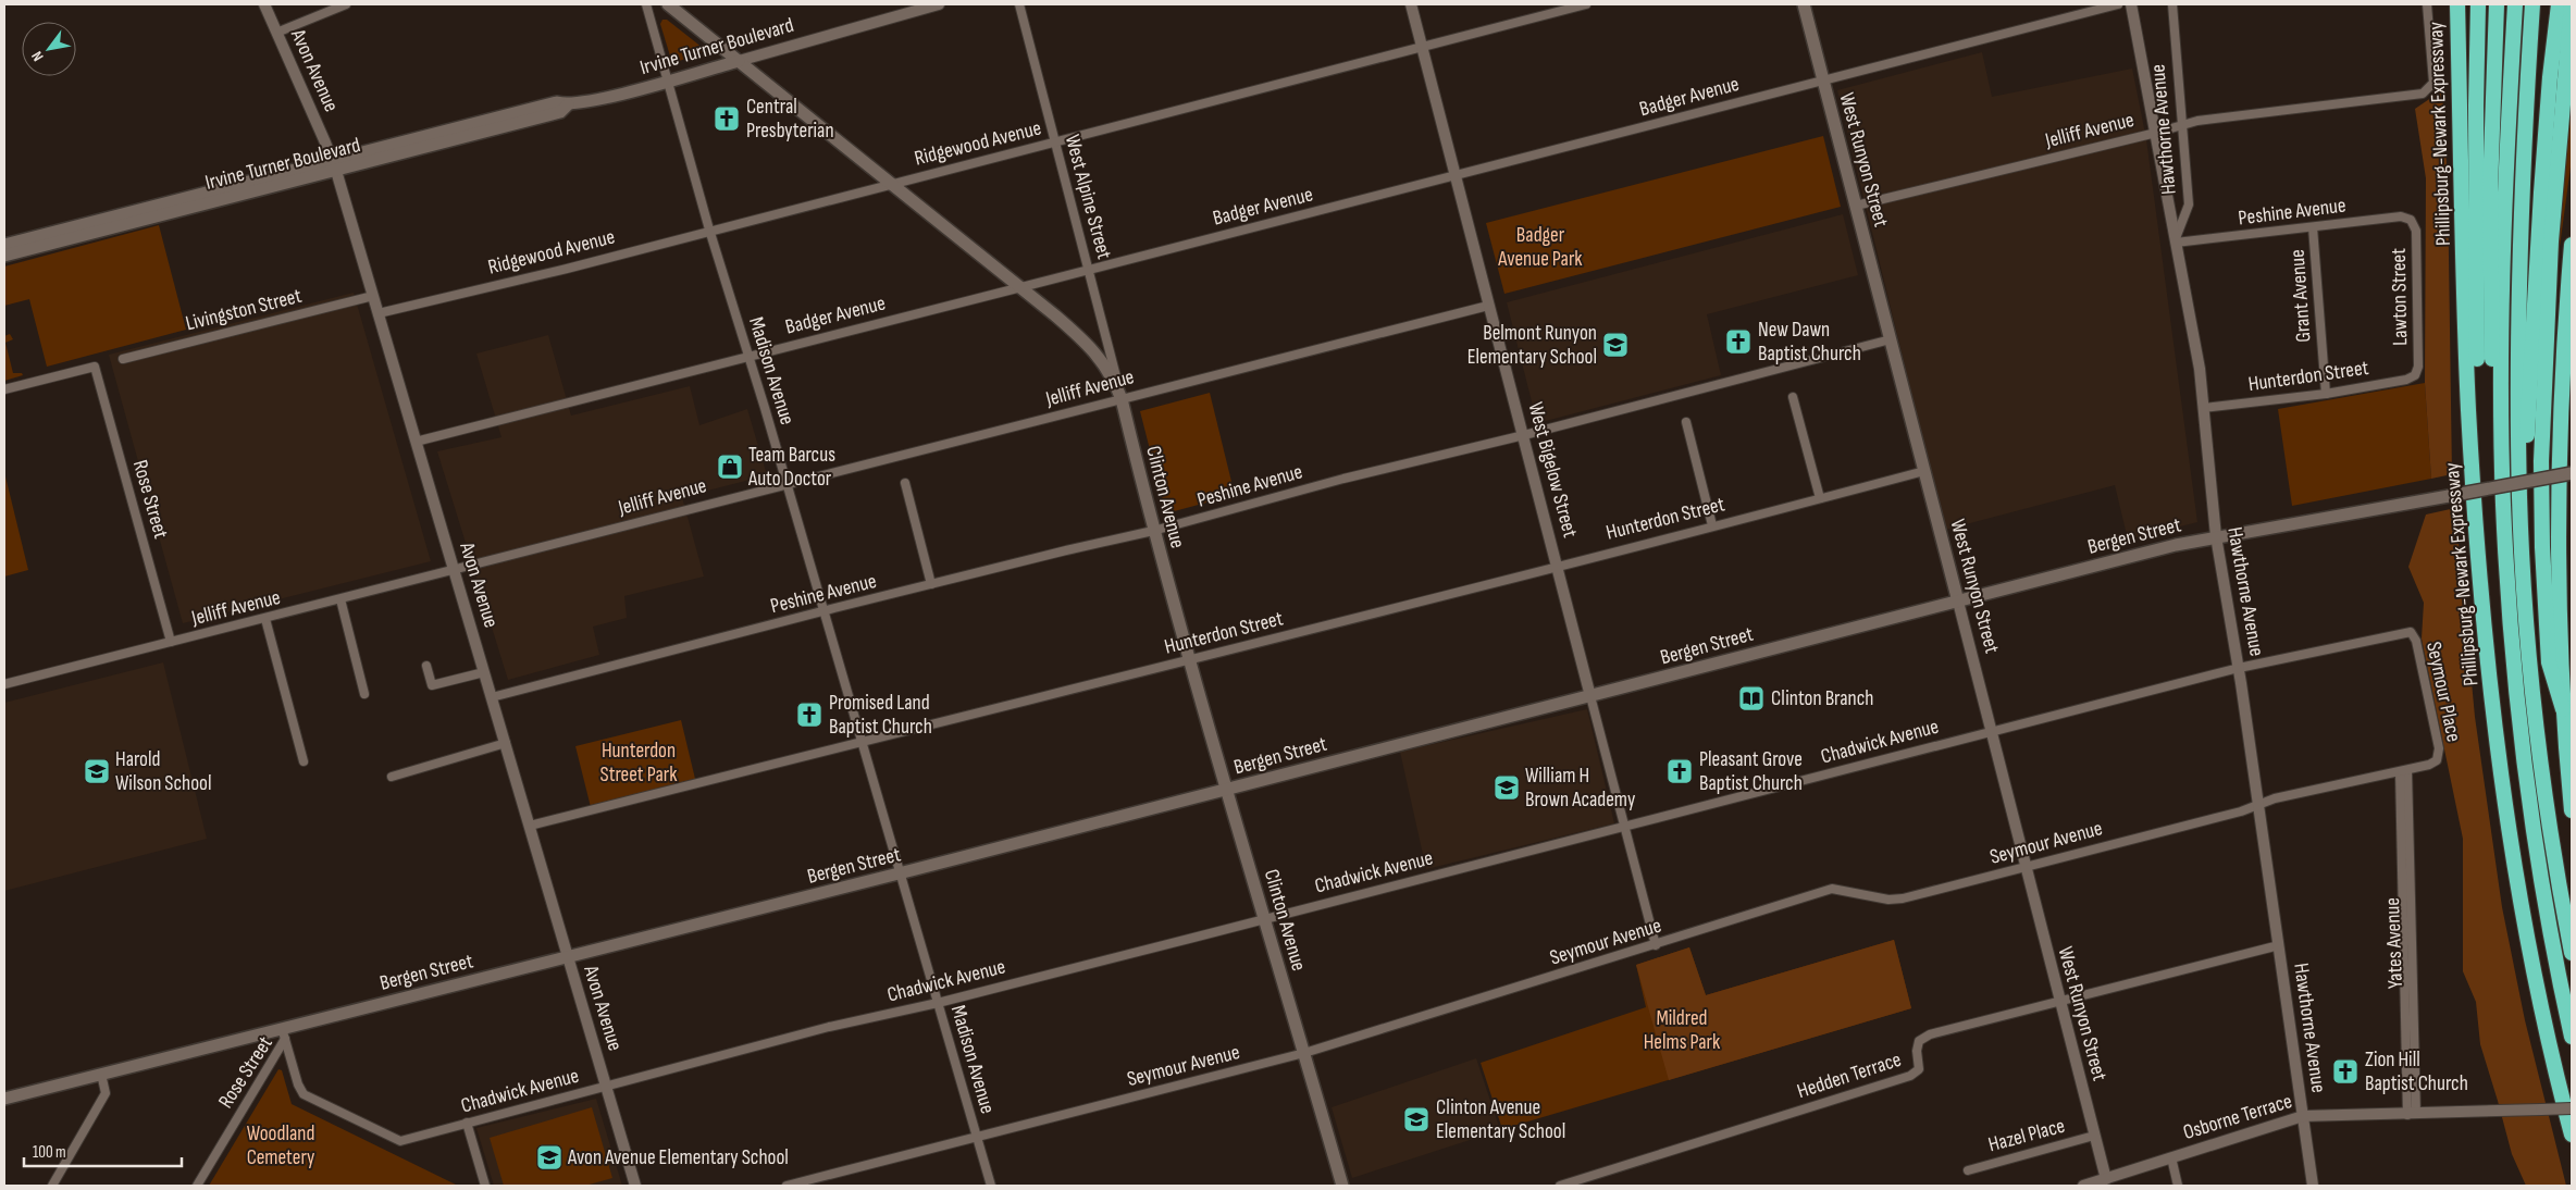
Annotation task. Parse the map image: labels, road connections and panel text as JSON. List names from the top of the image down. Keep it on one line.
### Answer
{"streets":{"highway":["Phillipsburg-Newark Expressway"],"main road":["Irvine Turner Boulevard","West Runyon Street","Clinton Avenue","Bergen Street"],"street":["Avon Avenue","Badger Avenue","Hawthorne Avenue","Jelliff Avenue","Ridgewood Avenue","West Alpine Street","Peshine Avenue","Grant Avenue","Lawton Street","Livingston Street","Madison Avenue","Hunterdon Street","West Bigelow Street","Rose Street","Seymour Place","Chadwick Avenue","Seymour Avenue","Yates Avenue","Hedden Terrace","Osborne Terrace","Hazel Place"]},"crossings":[["Irvine Turner Boulevard","Avon Avenue"],["Irvine Turner Boulevard","Madison Avenue"],["Irvine Turner Boulevard","Clinton Avenue"],["Avon Avenue","Badger Avenue"],["Avon Avenue","Jelliff Avenue"],["Avon Avenue","Ridgewood Avenue"],["Avon Avenue","Peshine Avenue"],["Avon Avenue","Livingston Street"],["Avon Avenue","Hunterdon Street"],["Avon Avenue","Bergen Street"],["Avon Avenue","Chadwick Avenue"],["Badger Avenue","West Runyon Street"],["Badger Avenue","West Alpine Street"],["Badger Avenue","Madison Avenue"],["Badger Avenue","West Bigelow Street"],["Badger Avenue","Clinton Avenue"],["Hawthorne Avenue","Jelliff Avenue"],["Hawthorne Avenue","Peshine Avenue"],["Hawthorne Avenue","Hunterdon Street"],["Hawthorne Avenue","Bergen Street"],["Hawthorne Avenue","Chadwick Avenue"],["Hawthorne Avenue","Seymour Avenue"],["Hawthorne Avenue","Hedden Terrace"],["Hawthorne Avenue","Osborne Terrace"],["Jelliff Avenue","West Runyon Street"],["Jelliff Avenue","West Alpine Street"],["Jelliff Avenue","Madison Avenue"],["Jelliff Avenue","West Bigelow Street"],["Jelliff Avenue","Clinton Avenue"],["Jelliff Avenue","Rose Street"],["Ridgewood Avenue","West Alpine Street"],["Ridgewood Avenue","Madison Avenue"],["Ridgewood Avenue","West Bigelow Street"],["Ridgewood Avenue","Clinton Avenue"],["West Runyon Street","Peshine Avenue"],["West Runyon Street","Hunterdon Street"],["West Runyon Street","Bergen Street"],["West Runyon Street","Chadwick Avenue"],["West Runyon Street","Seymour Avenue"],["West Runyon Street","Hedden Terrace"],["West Runyon Street","Osborne Terrace"],["West Runyon Street","Hazel Place"],["West Alpine Street","Clinton Avenue"],["Peshine Avenue","Grant Avenue"],["Peshine Avenue","Lawton Street"],["Peshine Avenue","Madison Avenue"],["Peshine Avenue","West Bigelow Street"],["Peshine Avenue","Clinton Avenue"],["Grant Avenue","Hunterdon Street"],["Lawton Street","Hunterdon Street"],["Madison Avenue","Hunterdon Street"],["Madison Avenue","Bergen Street"],["Madison Avenue","Chadwick Avenue"],["Madison Avenue","Seymour Avenue"],["Hunterdon Street","West Bigelow Street"],["Hunterdon Street","Clinton Avenue"],["West Bigelow Street","Bergen Street"],["West Bigelow Street","Chadwick Avenue"],["West Bigelow Street","Seymour Avenue"],["Clinton Avenue","Bergen Street"],["Clinton Avenue","Chadwick Avenue"],["Clinton Avenue","Seymour Avenue"],["Rose Street","Bergen Street"],["Rose Street","Chadwick Avenue"],["Seymour Place","Chadwick Avenue"],["Seymour Place","Seymour Avenue"],["Seymour Avenue","Yates Avenue"],["Yates Avenue","Osborne Terrace"]],"parks":["Badger Avenue Park","Hunterdon Street Park","Mildred Helms Park","Woodland Cemetery"],"places":{"church":["Central Presbyterian","New Dawn Baptist Church","Promised Land Baptist Church","Pleasant Grove Baptist Church","Zion Hill Baptist Church"],"school or university":["Belmont Runyon Elementary School","Harold Wilson School","William H Brown Academy","Clinton Avenue Elementary School","Avon Avenue Elementary School"],"shop":["Team Barcus Auto Doctor"],"library":["Clinton Branch"]},"scale_bar":"100 m","north":"bottom left"}
